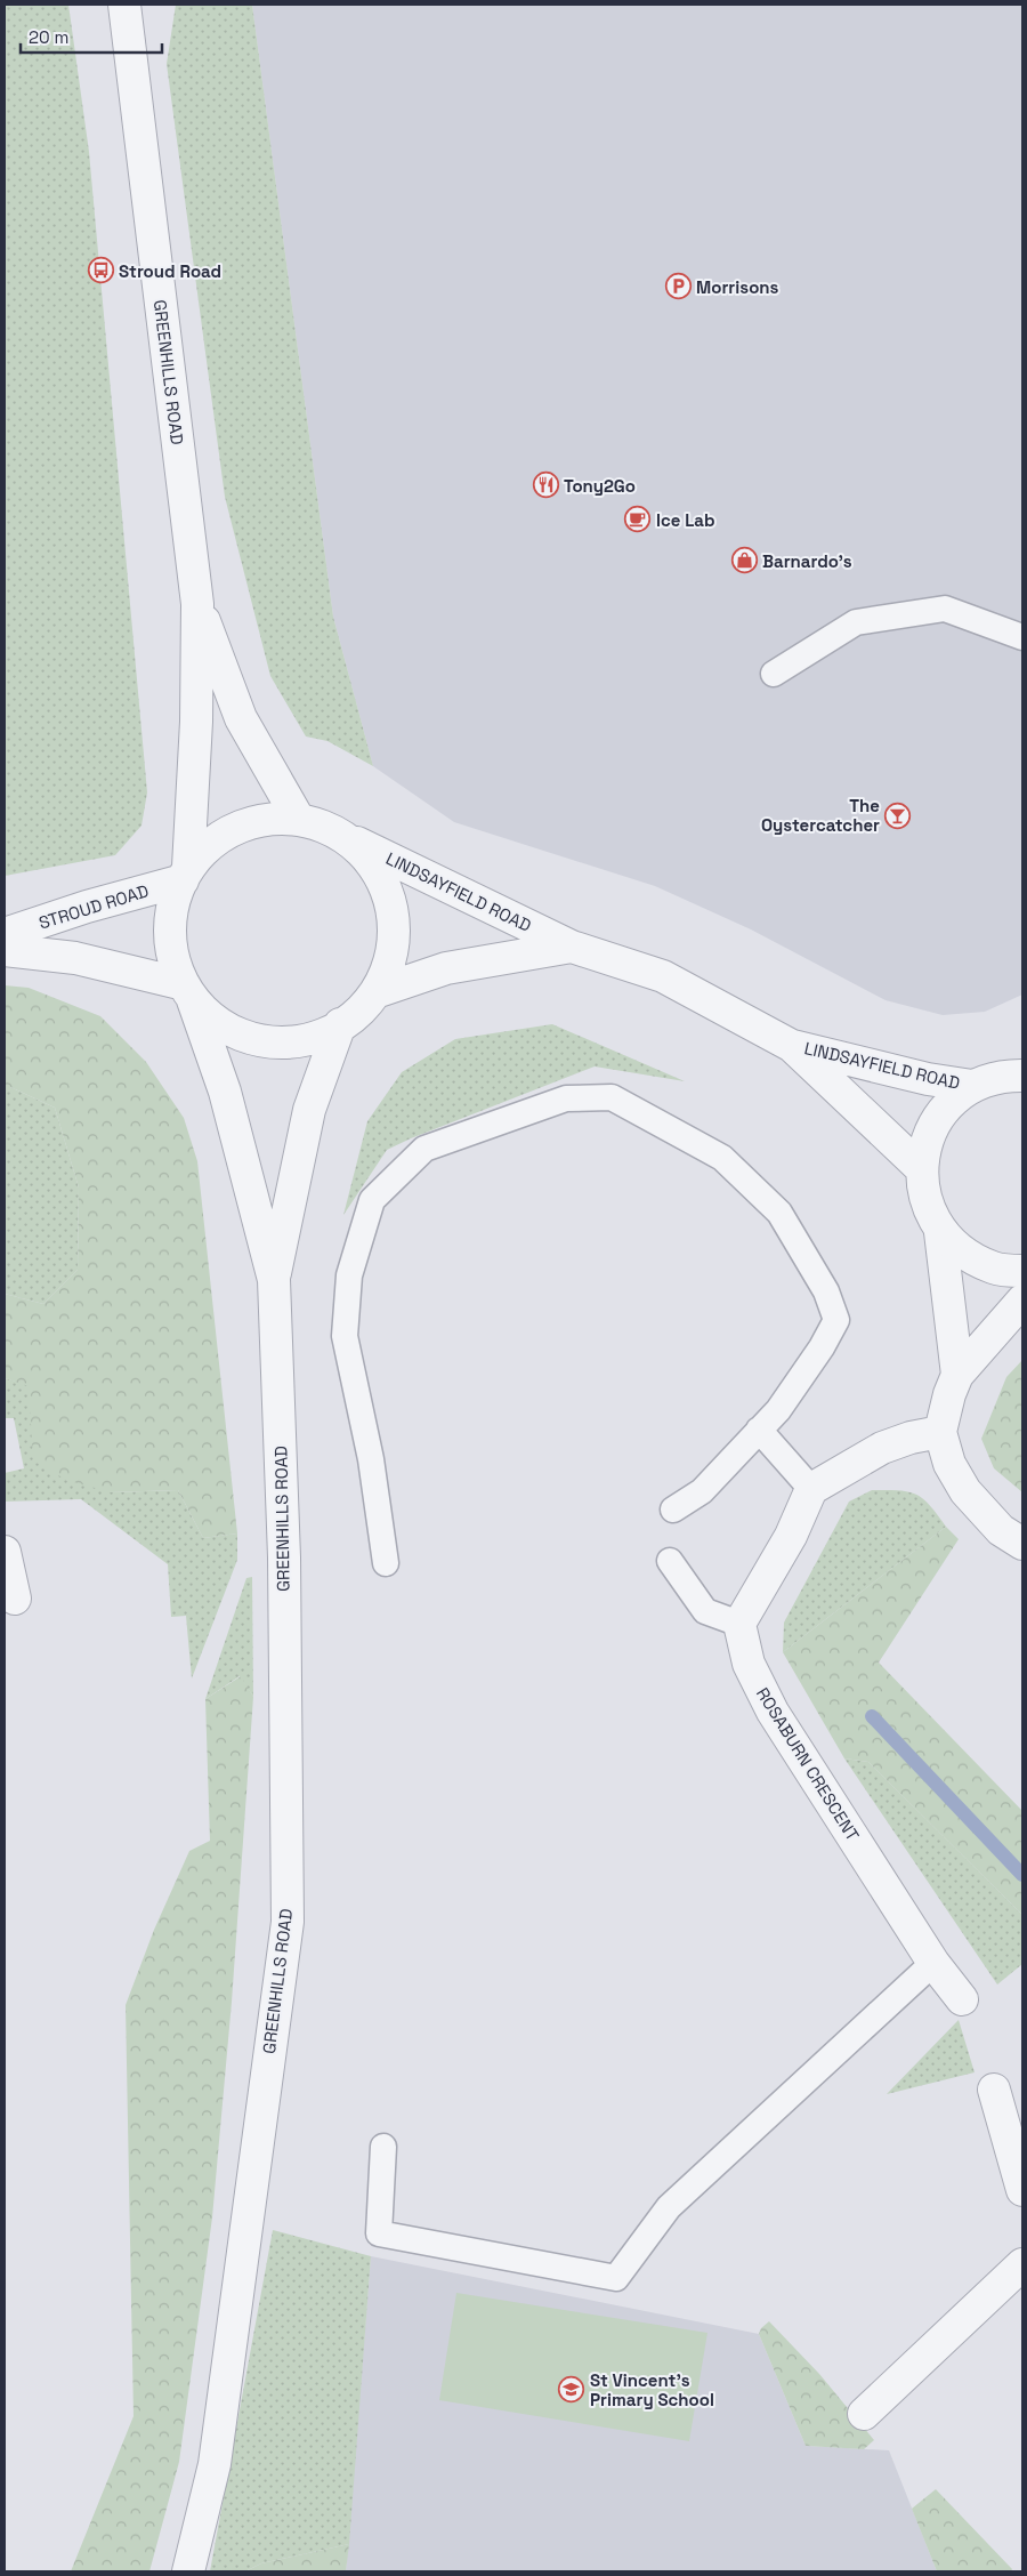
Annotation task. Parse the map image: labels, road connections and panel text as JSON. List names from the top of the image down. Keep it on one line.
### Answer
{"streets":{"street":["GREENHILLS ROAD","LINDSAYFIELD ROAD","STROUD ROAD","ROSABURN CRESCENT"]},"crossings":[["GREENHILLS ROAD","LINDSAYFIELD ROAD"],["GREENHILLS ROAD","STROUD ROAD"],["LINDSAYFIELD ROAD","STROUD ROAD"]],"places":{"bus stop":["Stroud Road"],"parking":["Morrisons"],"restaurant":["Tony2Go"],"cafe":["Ice Lab"],"shop":["Barnardo's"],"bar":["The Oystercatcher"],"school or university":["St Vincent's Primary School"]},"scale_bar":"20 m"}
